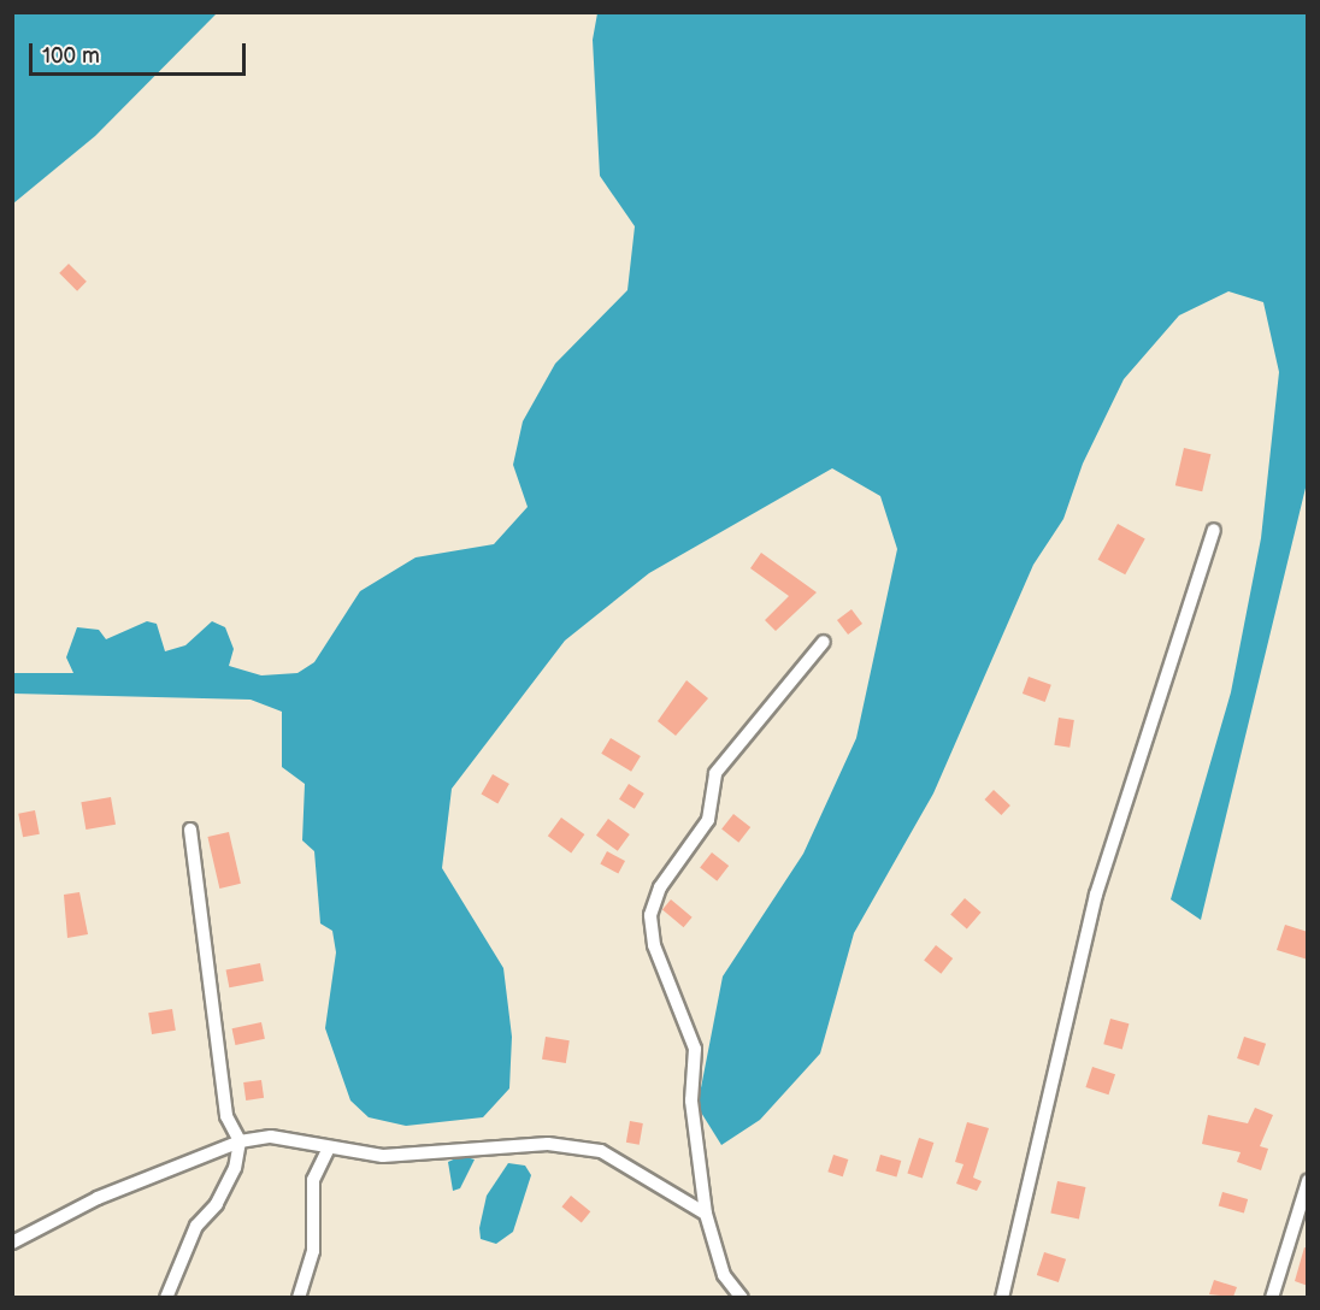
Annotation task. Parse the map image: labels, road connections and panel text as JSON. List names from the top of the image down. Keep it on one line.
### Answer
{"scale_bar":"100 m"}
